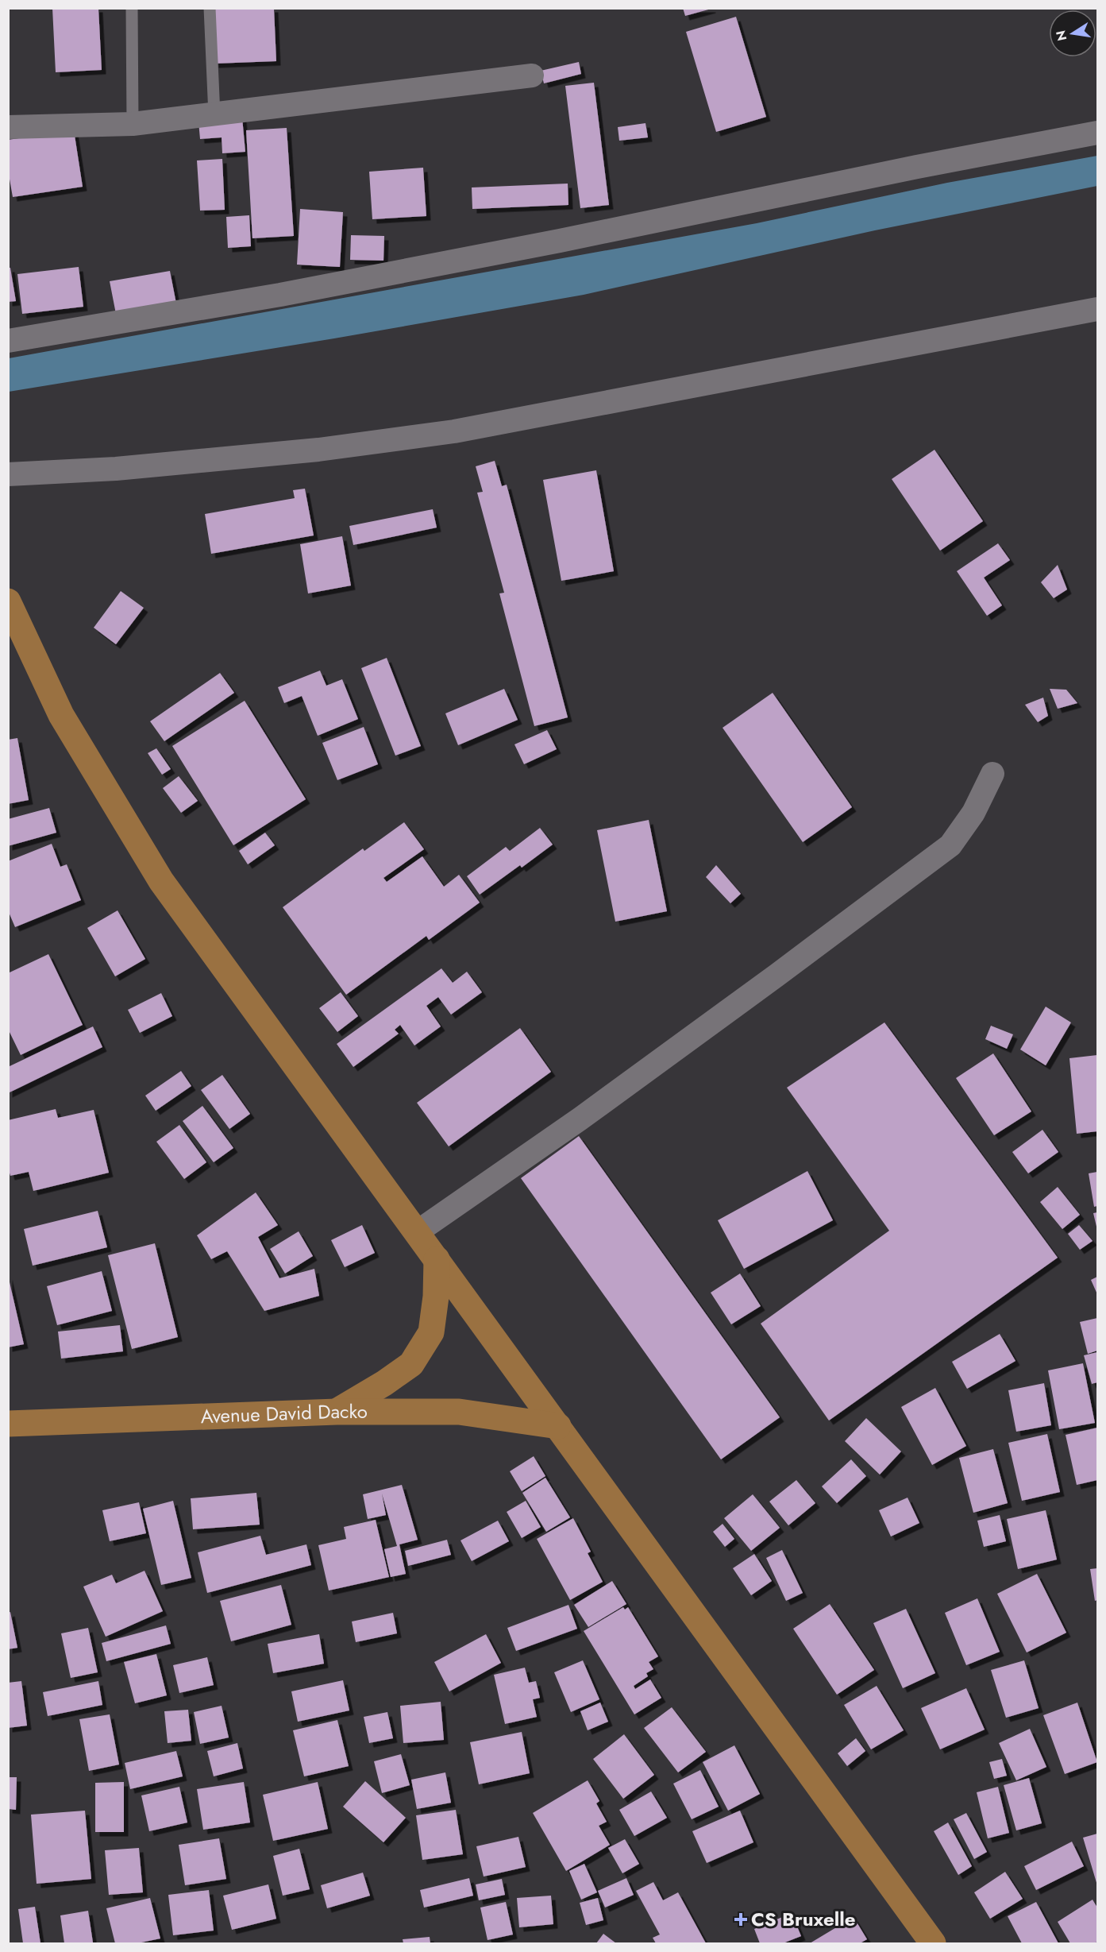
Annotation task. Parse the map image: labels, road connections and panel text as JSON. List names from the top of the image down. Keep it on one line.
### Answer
{"streets":{"main road":["Avenue David Dacko"]},"places":{"health":["CS Bruxelle"]},"north":"left"}
